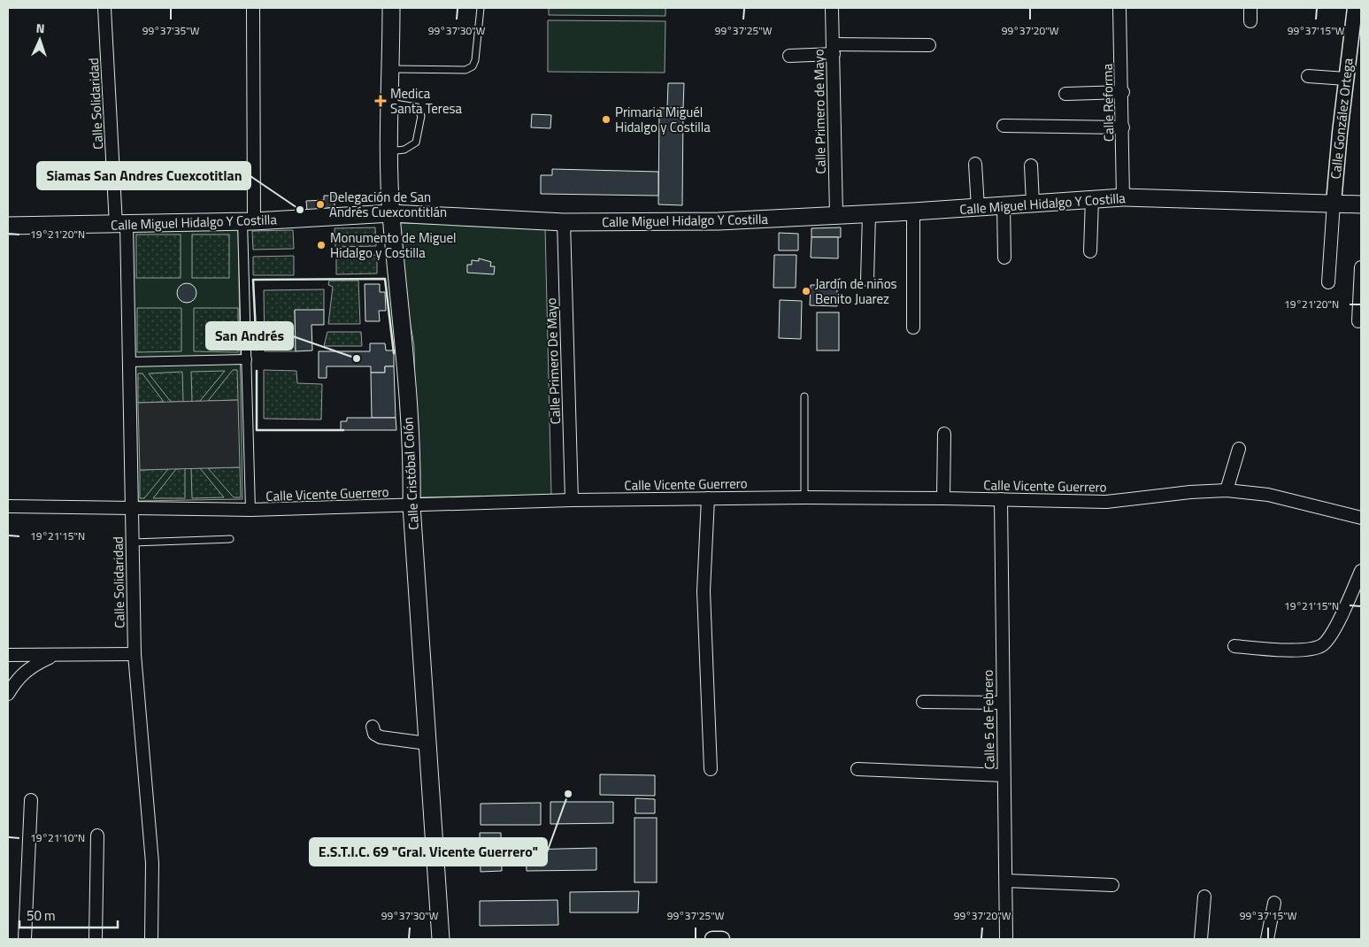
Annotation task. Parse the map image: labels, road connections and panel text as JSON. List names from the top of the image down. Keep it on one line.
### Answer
{"streets":{"main road":["Calle Miguel Hidalgo Y Costilla","Calle Cristóbal Colón"],"street":["Calle Reforma","Calle Solidaridad","Calle Primero de Mayo","Calle González Ortega","Calle Primero De Mayo","Calle Vicente Guerrero","Calle 5 de Febrero"]},"crossings":[["Calle Reforma","Calle Miguel Hidalgo Y Costilla"],["Calle Solidaridad","Calle Miguel Hidalgo Y Costilla"],["Calle Solidaridad","Calle Vicente Guerrero"],["Calle Primero de Mayo","Calle Miguel Hidalgo Y Costilla"],["Calle González Ortega","Calle Miguel Hidalgo Y Costilla"],["Calle Miguel Hidalgo Y Costilla","Calle Primero De Mayo"],["Calle Miguel Hidalgo Y Costilla","Calle Cristóbal Colón"],["Calle Primero De Mayo","Calle Vicente Guerrero"],["Calle Cristóbal Colón","Calle Vicente Guerrero"],["Calle Vicente Guerrero","Calle 5 de Febrero"]],"places":{"health":["Medica Santa Teresa"],"other":["Primaria Miguél Hidalgo y Costilla","Delegación de San Andrés Cuexcontitlán","Siamas San Andres Cuexcotitlan","Monumento de Miguel Hidalgo y Costilla","Jardín de niños Benito Juarez","San Andrés","E.S.T.I.C. 69 \"Gral. Vicente Guerrero\""]},"scale_bar":"50 m","north":"top","coordinates":["99°37'35\"W","99°37'30\"W","99°37'25\"W","99°37'20\"W","99°37'15\"W","19°21'20\"N","19°21'15\"N","19°21'10\"N"]}
